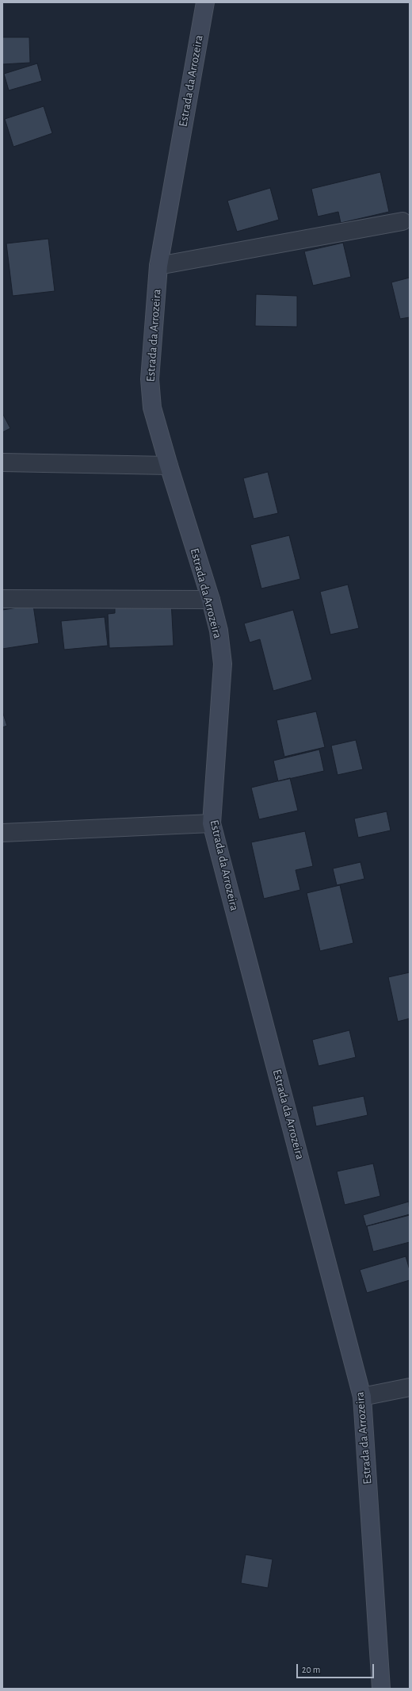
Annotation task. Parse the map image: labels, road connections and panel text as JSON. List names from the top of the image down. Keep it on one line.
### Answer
{"streets":{"street":["Estrada da Arrozeira"]},"scale_bar":"20 m"}
